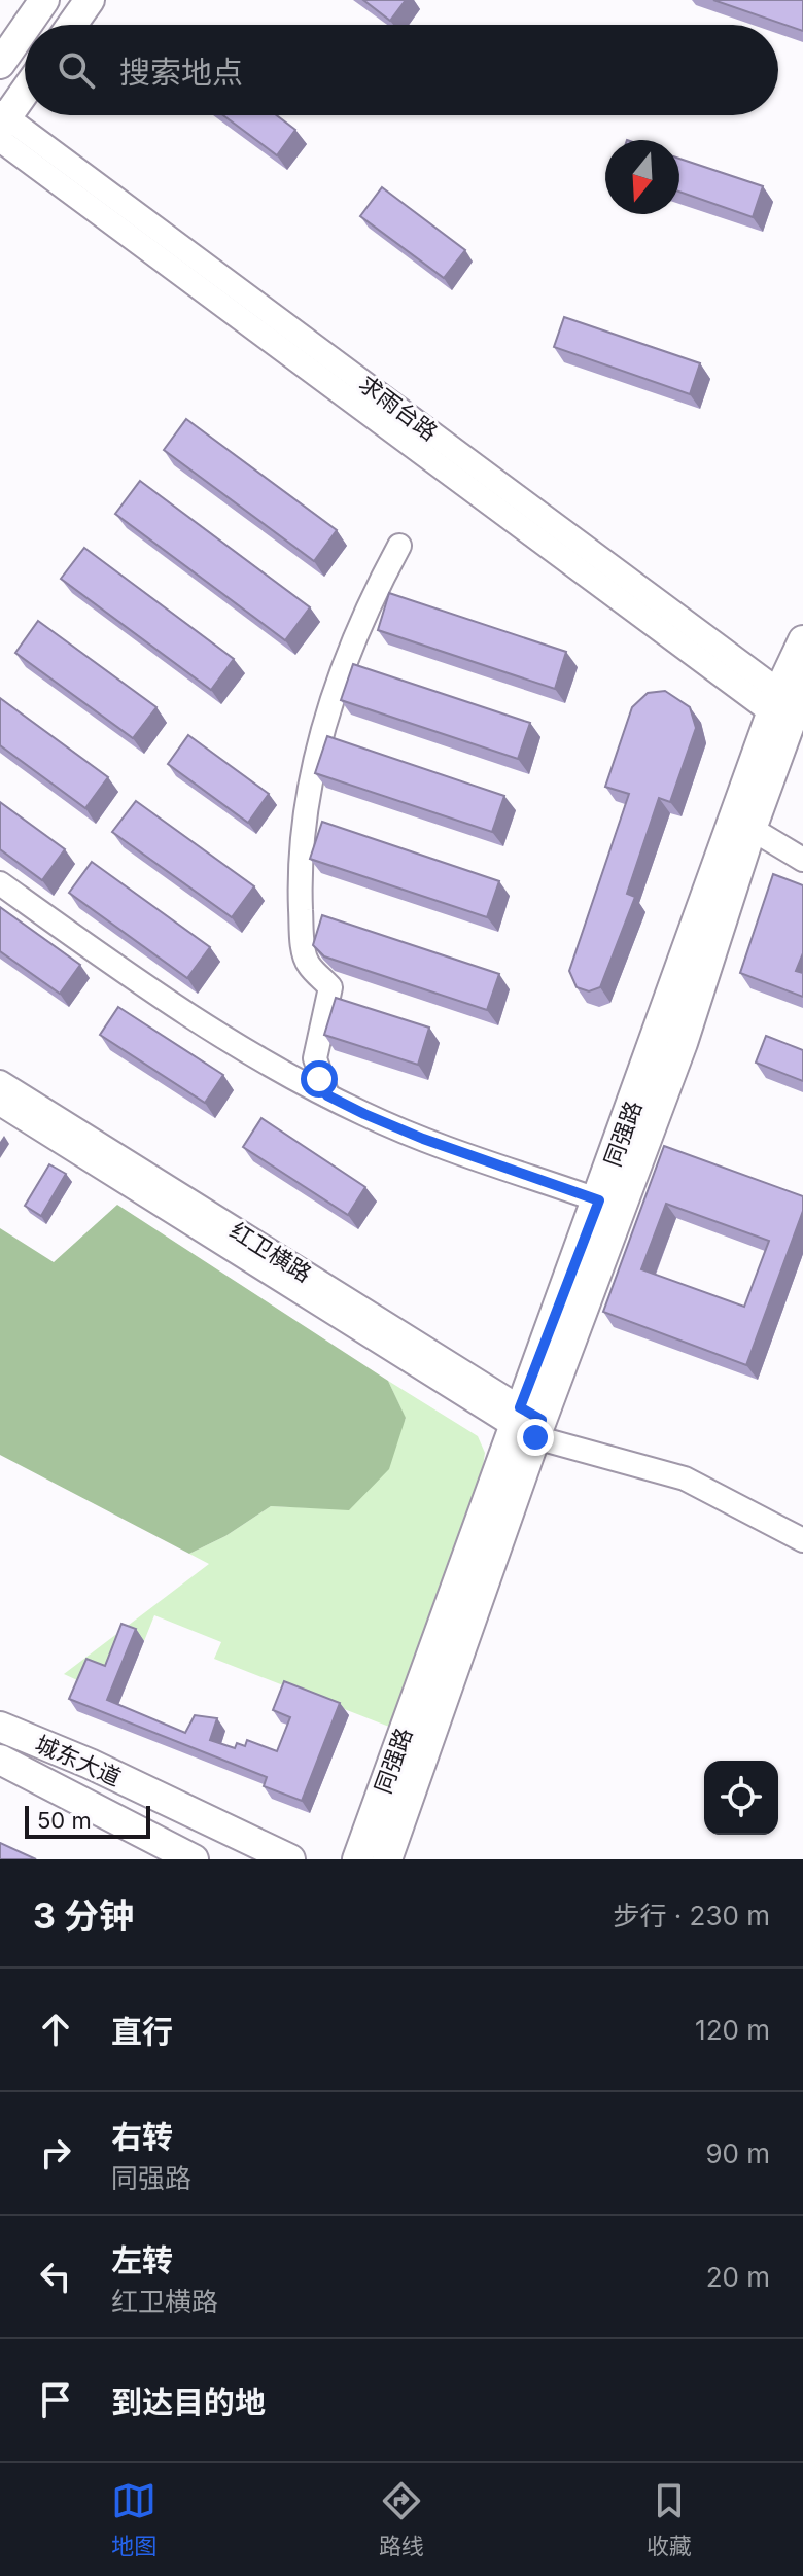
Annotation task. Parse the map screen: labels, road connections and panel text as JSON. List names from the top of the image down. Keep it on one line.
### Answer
{"streets":{"main road":["同强路","城东大道"],"street":["求雨台路","红卫横路"]},"crossings":[["求雨台路","同强路"],["同强路","红卫横路"]],"scale_bar":"50 m","north":"bottom","page":{"search":"搜索地点","scale":"50 m","heading":["3 分钟","步行 · 230 m"],"list":[["直行","120 m"],["右转","同强路","90 m"],["左转","红卫横路","20 m"],"到达目的地"],"nav":["地图","路线","收藏"]}}
